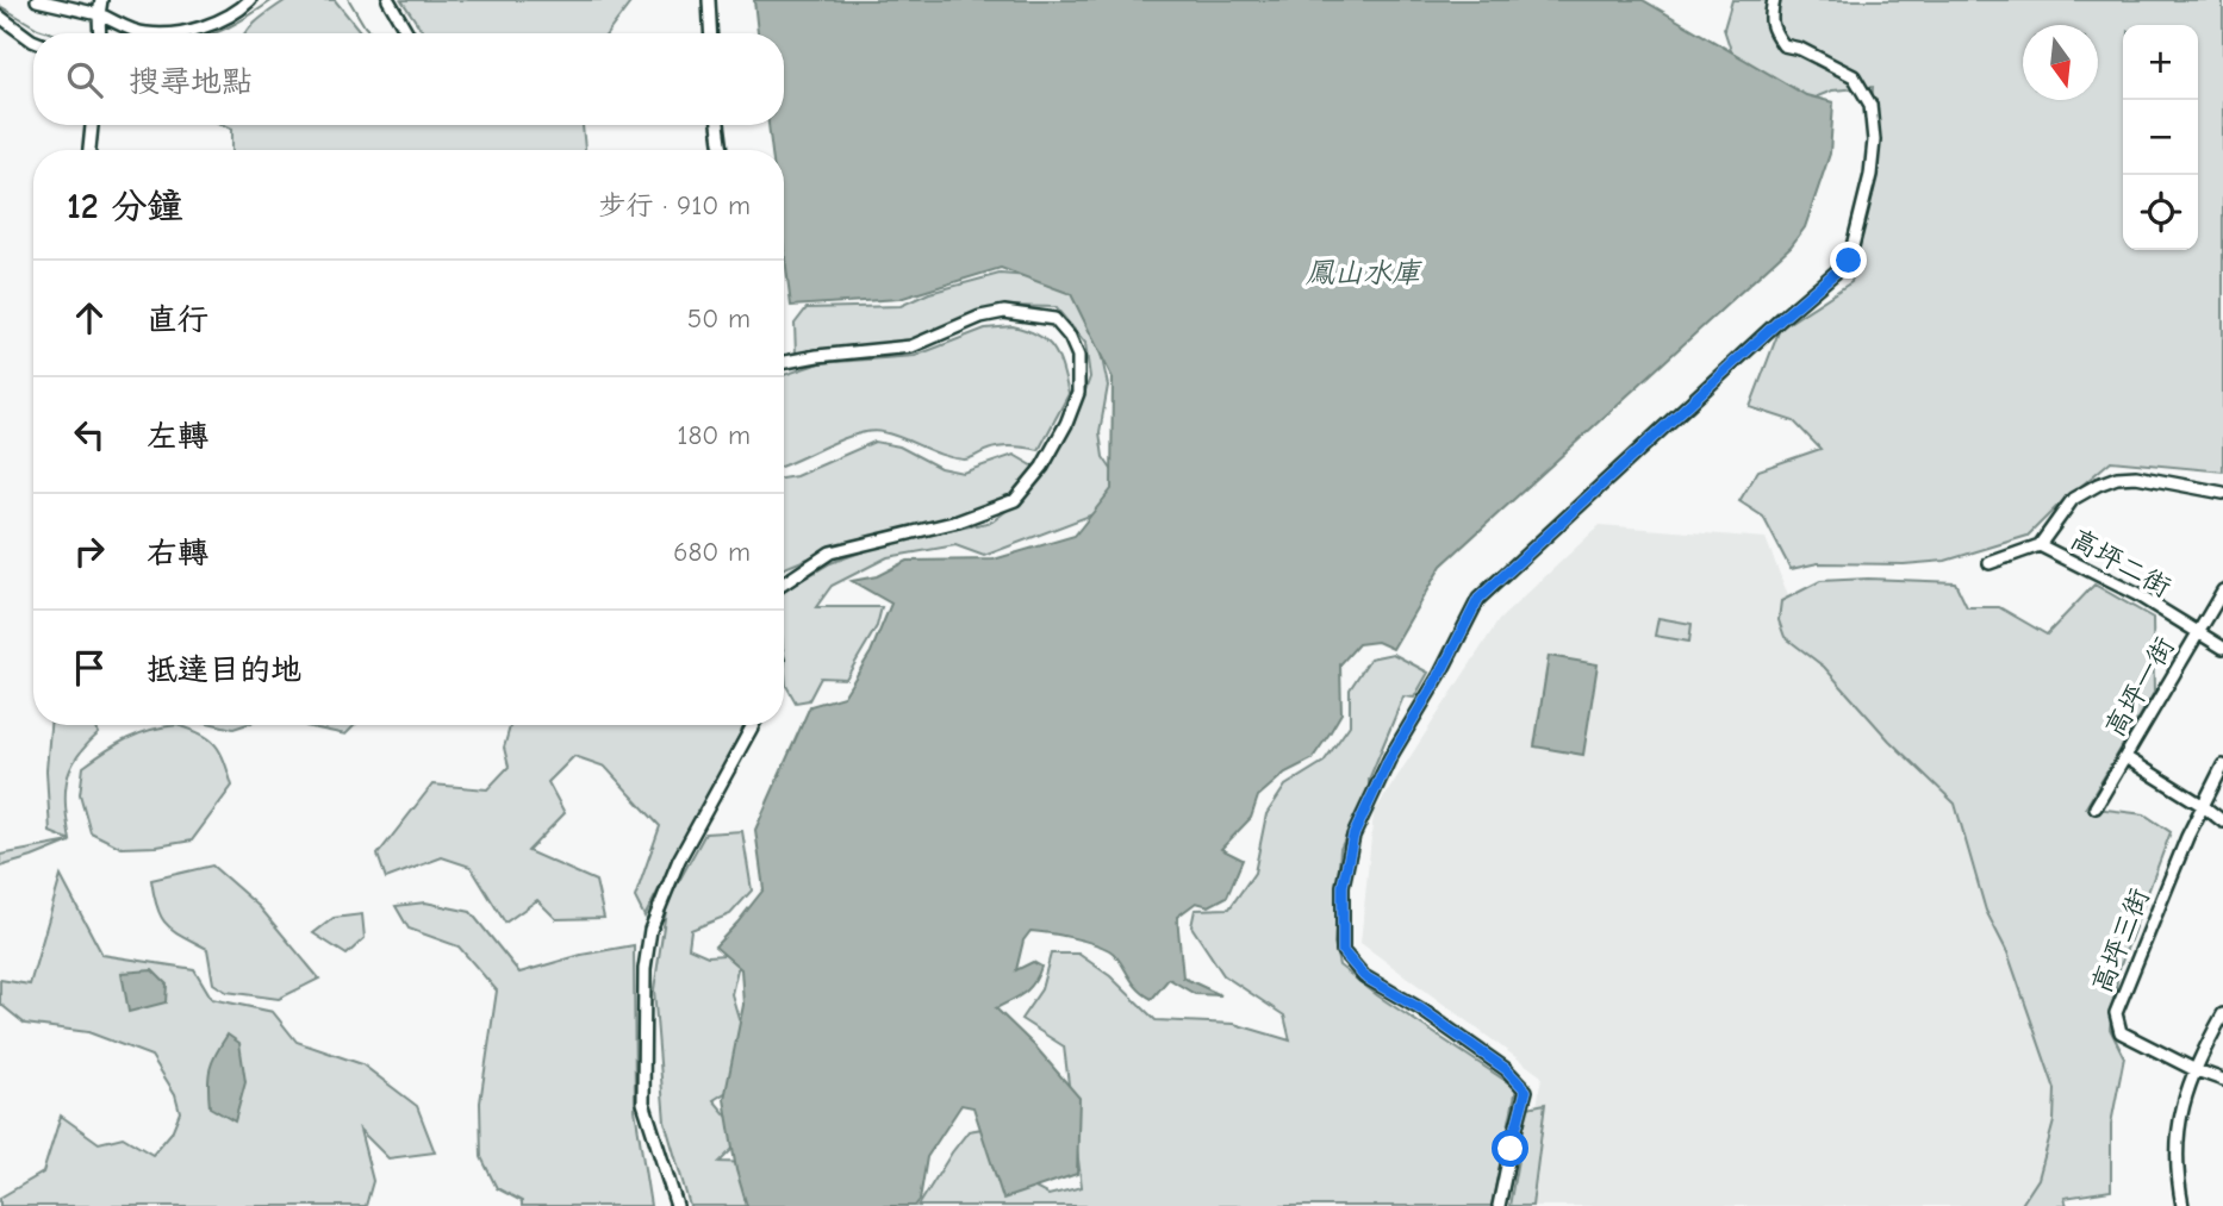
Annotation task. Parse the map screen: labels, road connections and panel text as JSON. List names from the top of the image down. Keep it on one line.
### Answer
{"streets":{"street":["高坪二街","高坪一街","高坪三街"]},"crossings":[["高坪二街","高坪一街"]],"water":["鳳山水庫"],"north":"bottom","page":{"map_buttons":["+","−"],"search":"搜尋地點","heading":["12 分鐘","步行 · 910 m"],"list":[["直行","50 m"],["左轉","180 m"],["右轉","680 m"],"抵達目的地"]}}
